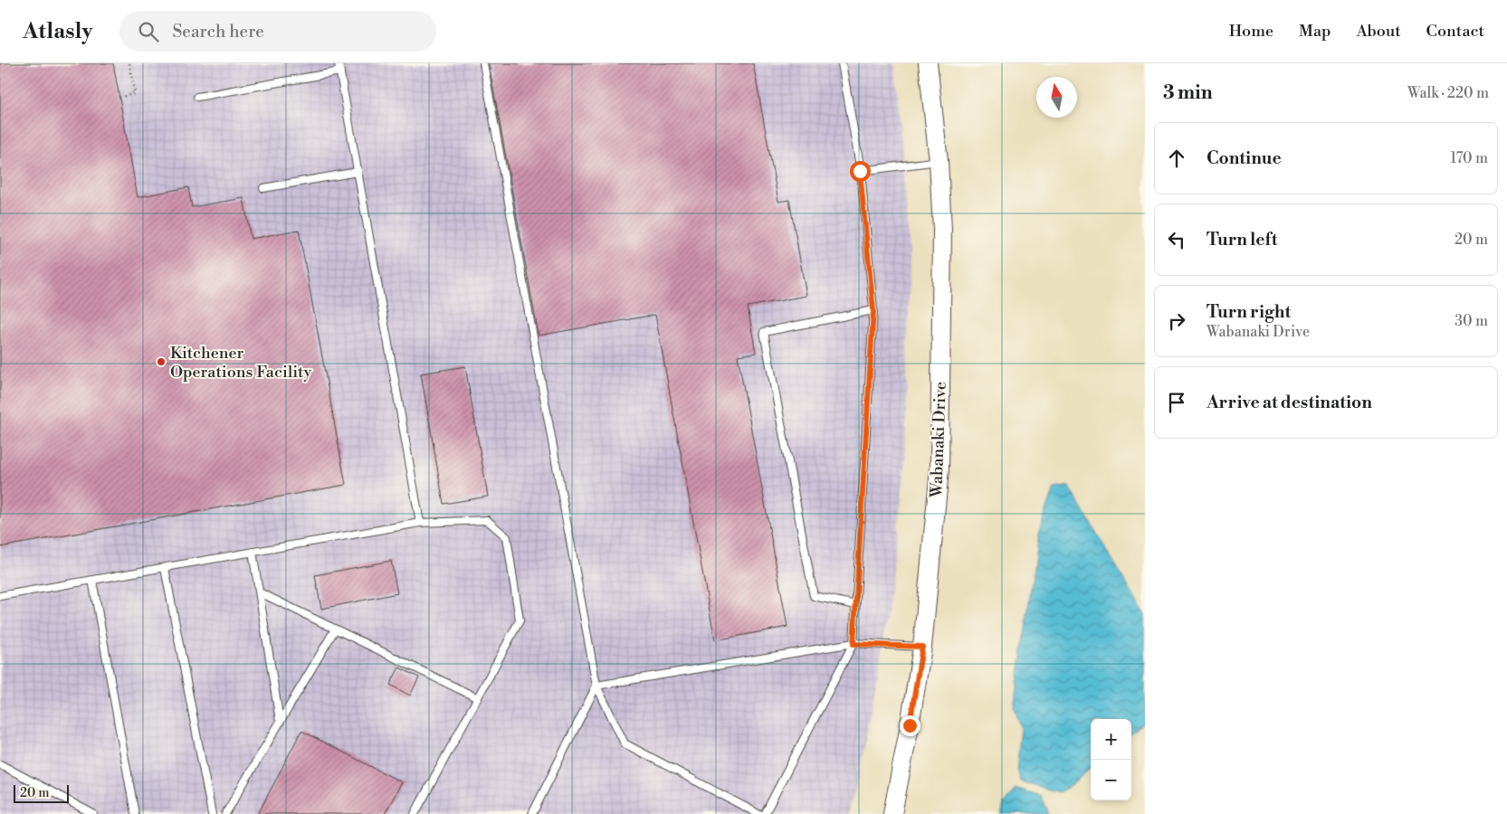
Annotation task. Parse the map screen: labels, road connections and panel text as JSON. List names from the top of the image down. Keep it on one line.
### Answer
{"streets":{"street":["Wabanaki Drive"]},"places":["Kitchener Operations Facility"],"scale_bar":"20 m","north":"top","page":{"header":"Atlasly","search":"Search here","nav":["Home","Map","About","Contact"],"heading":["3 min","Walk · 220 m"],"list":[["Continue","170 m"],["Turn left","20 m"],["Turn right","Wabanaki Drive","30 m"],"Arrive at destination"],"map_buttons":["+","−"],"scale":"20 m"}}
